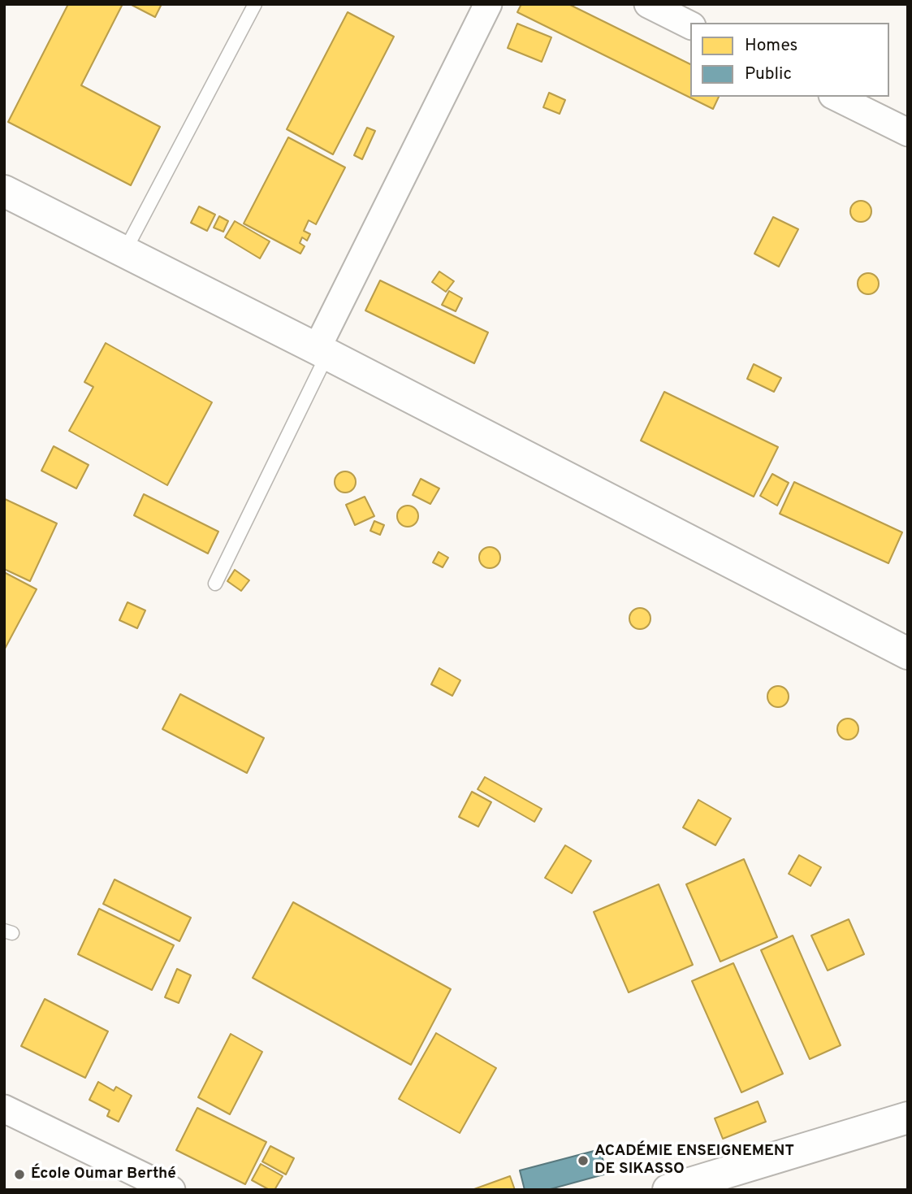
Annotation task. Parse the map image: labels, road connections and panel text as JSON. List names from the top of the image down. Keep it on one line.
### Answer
{"places":["ACADÉMIE ENSEIGNEMENT DE SIKASSO","École Oumar Berthé"],"legend":["Homes","Public"]}
